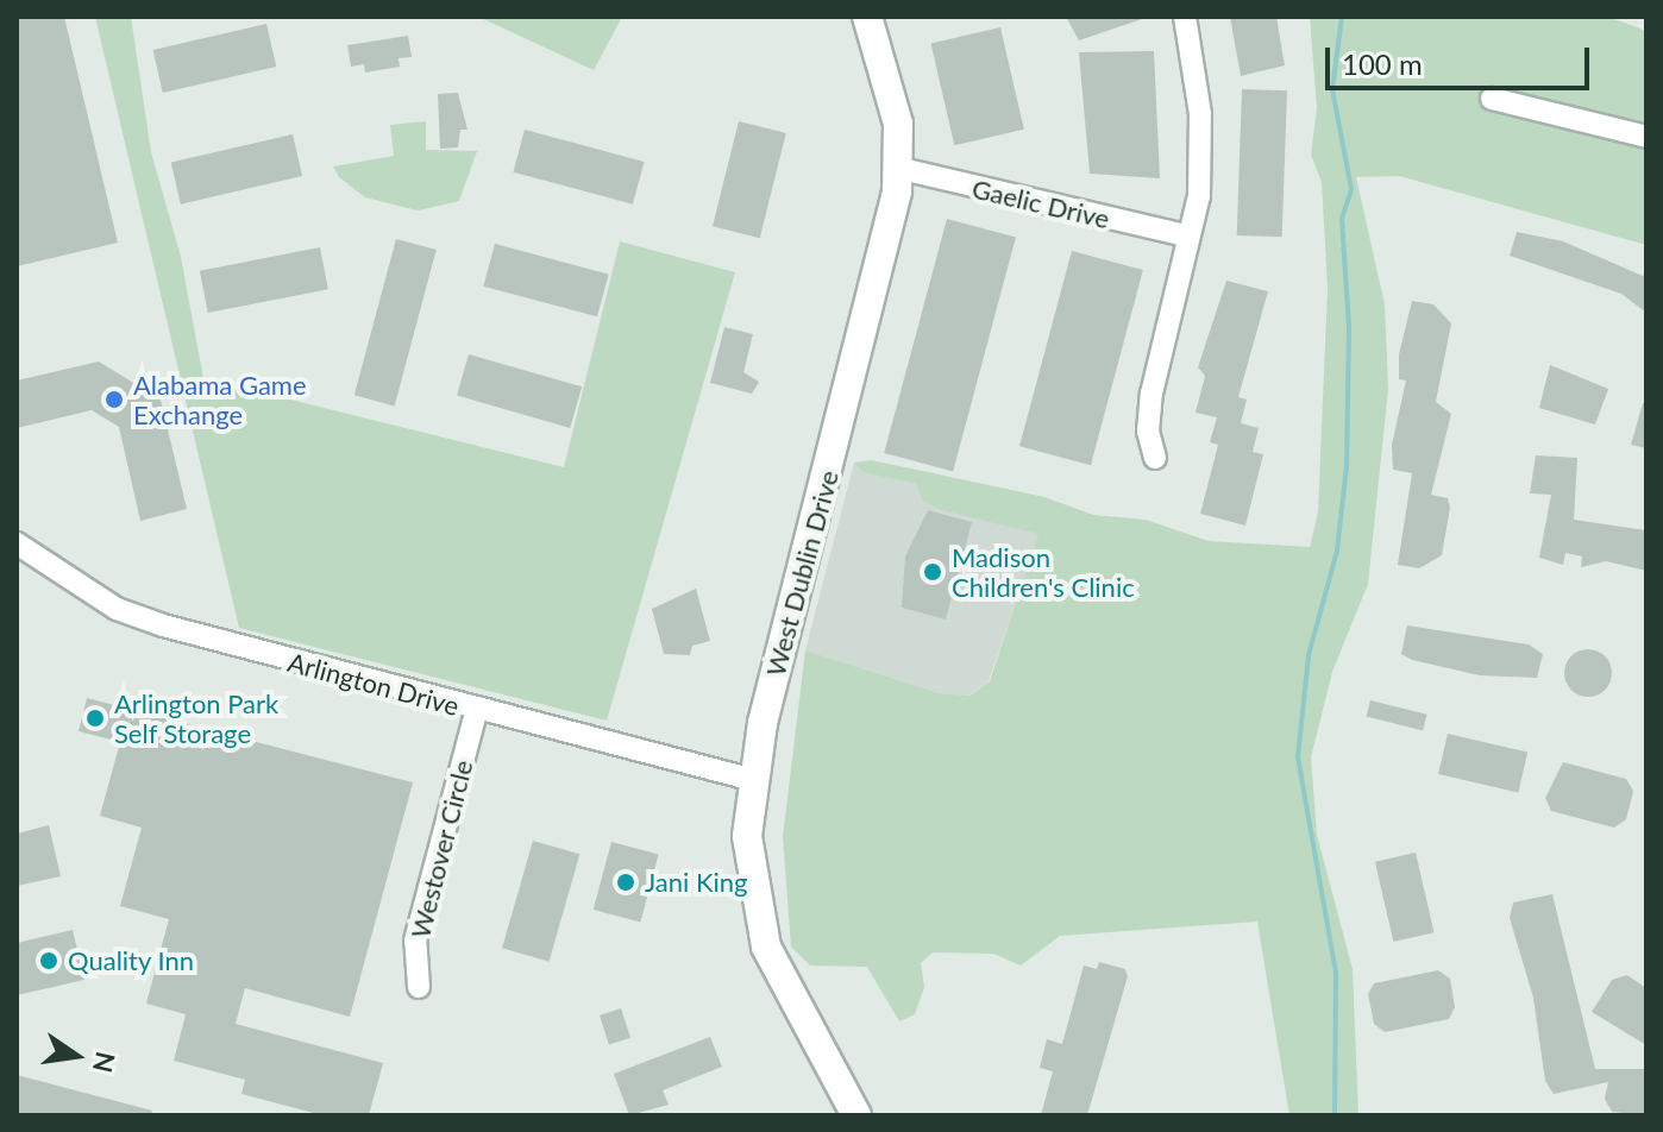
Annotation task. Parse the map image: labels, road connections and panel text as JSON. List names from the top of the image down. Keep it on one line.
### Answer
{"streets":{"street":["Gaelic Drive","West Dublin Drive","Arlington Drive","Westover Circle"]},"crossings":[["Gaelic Drive","West Dublin Drive"],["West Dublin Drive","Arlington Drive"],["Arlington Drive","Westover Circle"]],"places":["Alabama Game Exchange","Madison Children's Clinic","Arlington Park Self Storage","Jani King","Quality Inn"],"scale_bar":"100 m","north":"right"}
